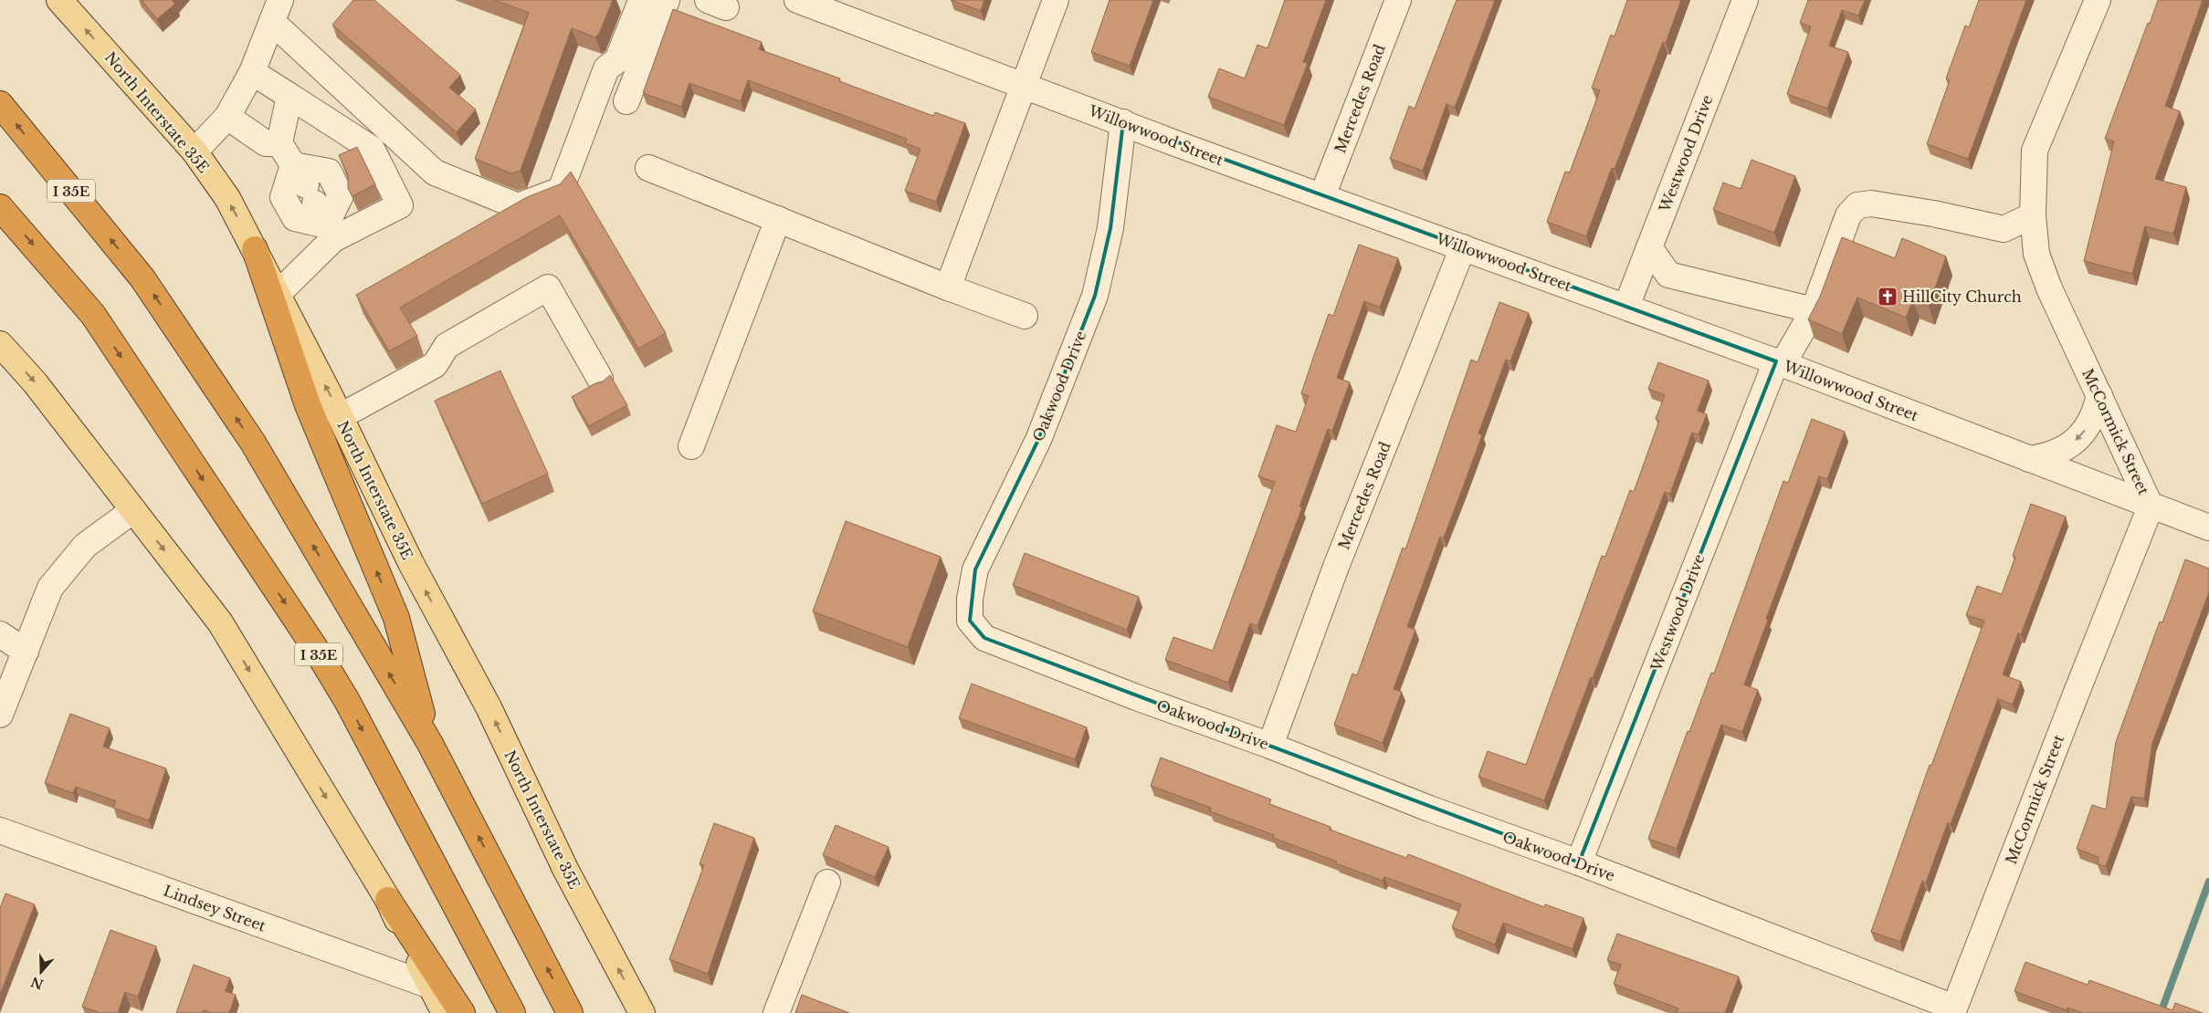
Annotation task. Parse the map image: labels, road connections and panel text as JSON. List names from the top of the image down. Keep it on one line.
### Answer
{"streets":{"highway":["I 35E"],"main road":["North Interstate 35E"],"street":["Mercedes Road","Willowwood Street","Westwood Drive","Oakwood Drive","McCormick Street","Lindsey Street"]},"crossings":[["Mercedes Road","Willowwood Street"],["Mercedes Road","Oakwood Drive"],["Willowwood Street","Westwood Drive"],["Willowwood Street","Oakwood Drive"],["Willowwood Street","McCormick Street"],["Westwood Drive","Oakwood Drive"],["Oakwood Drive","McCormick Street"]],"places":{"church":["HillCity Church"]},"north":"bottom"}
